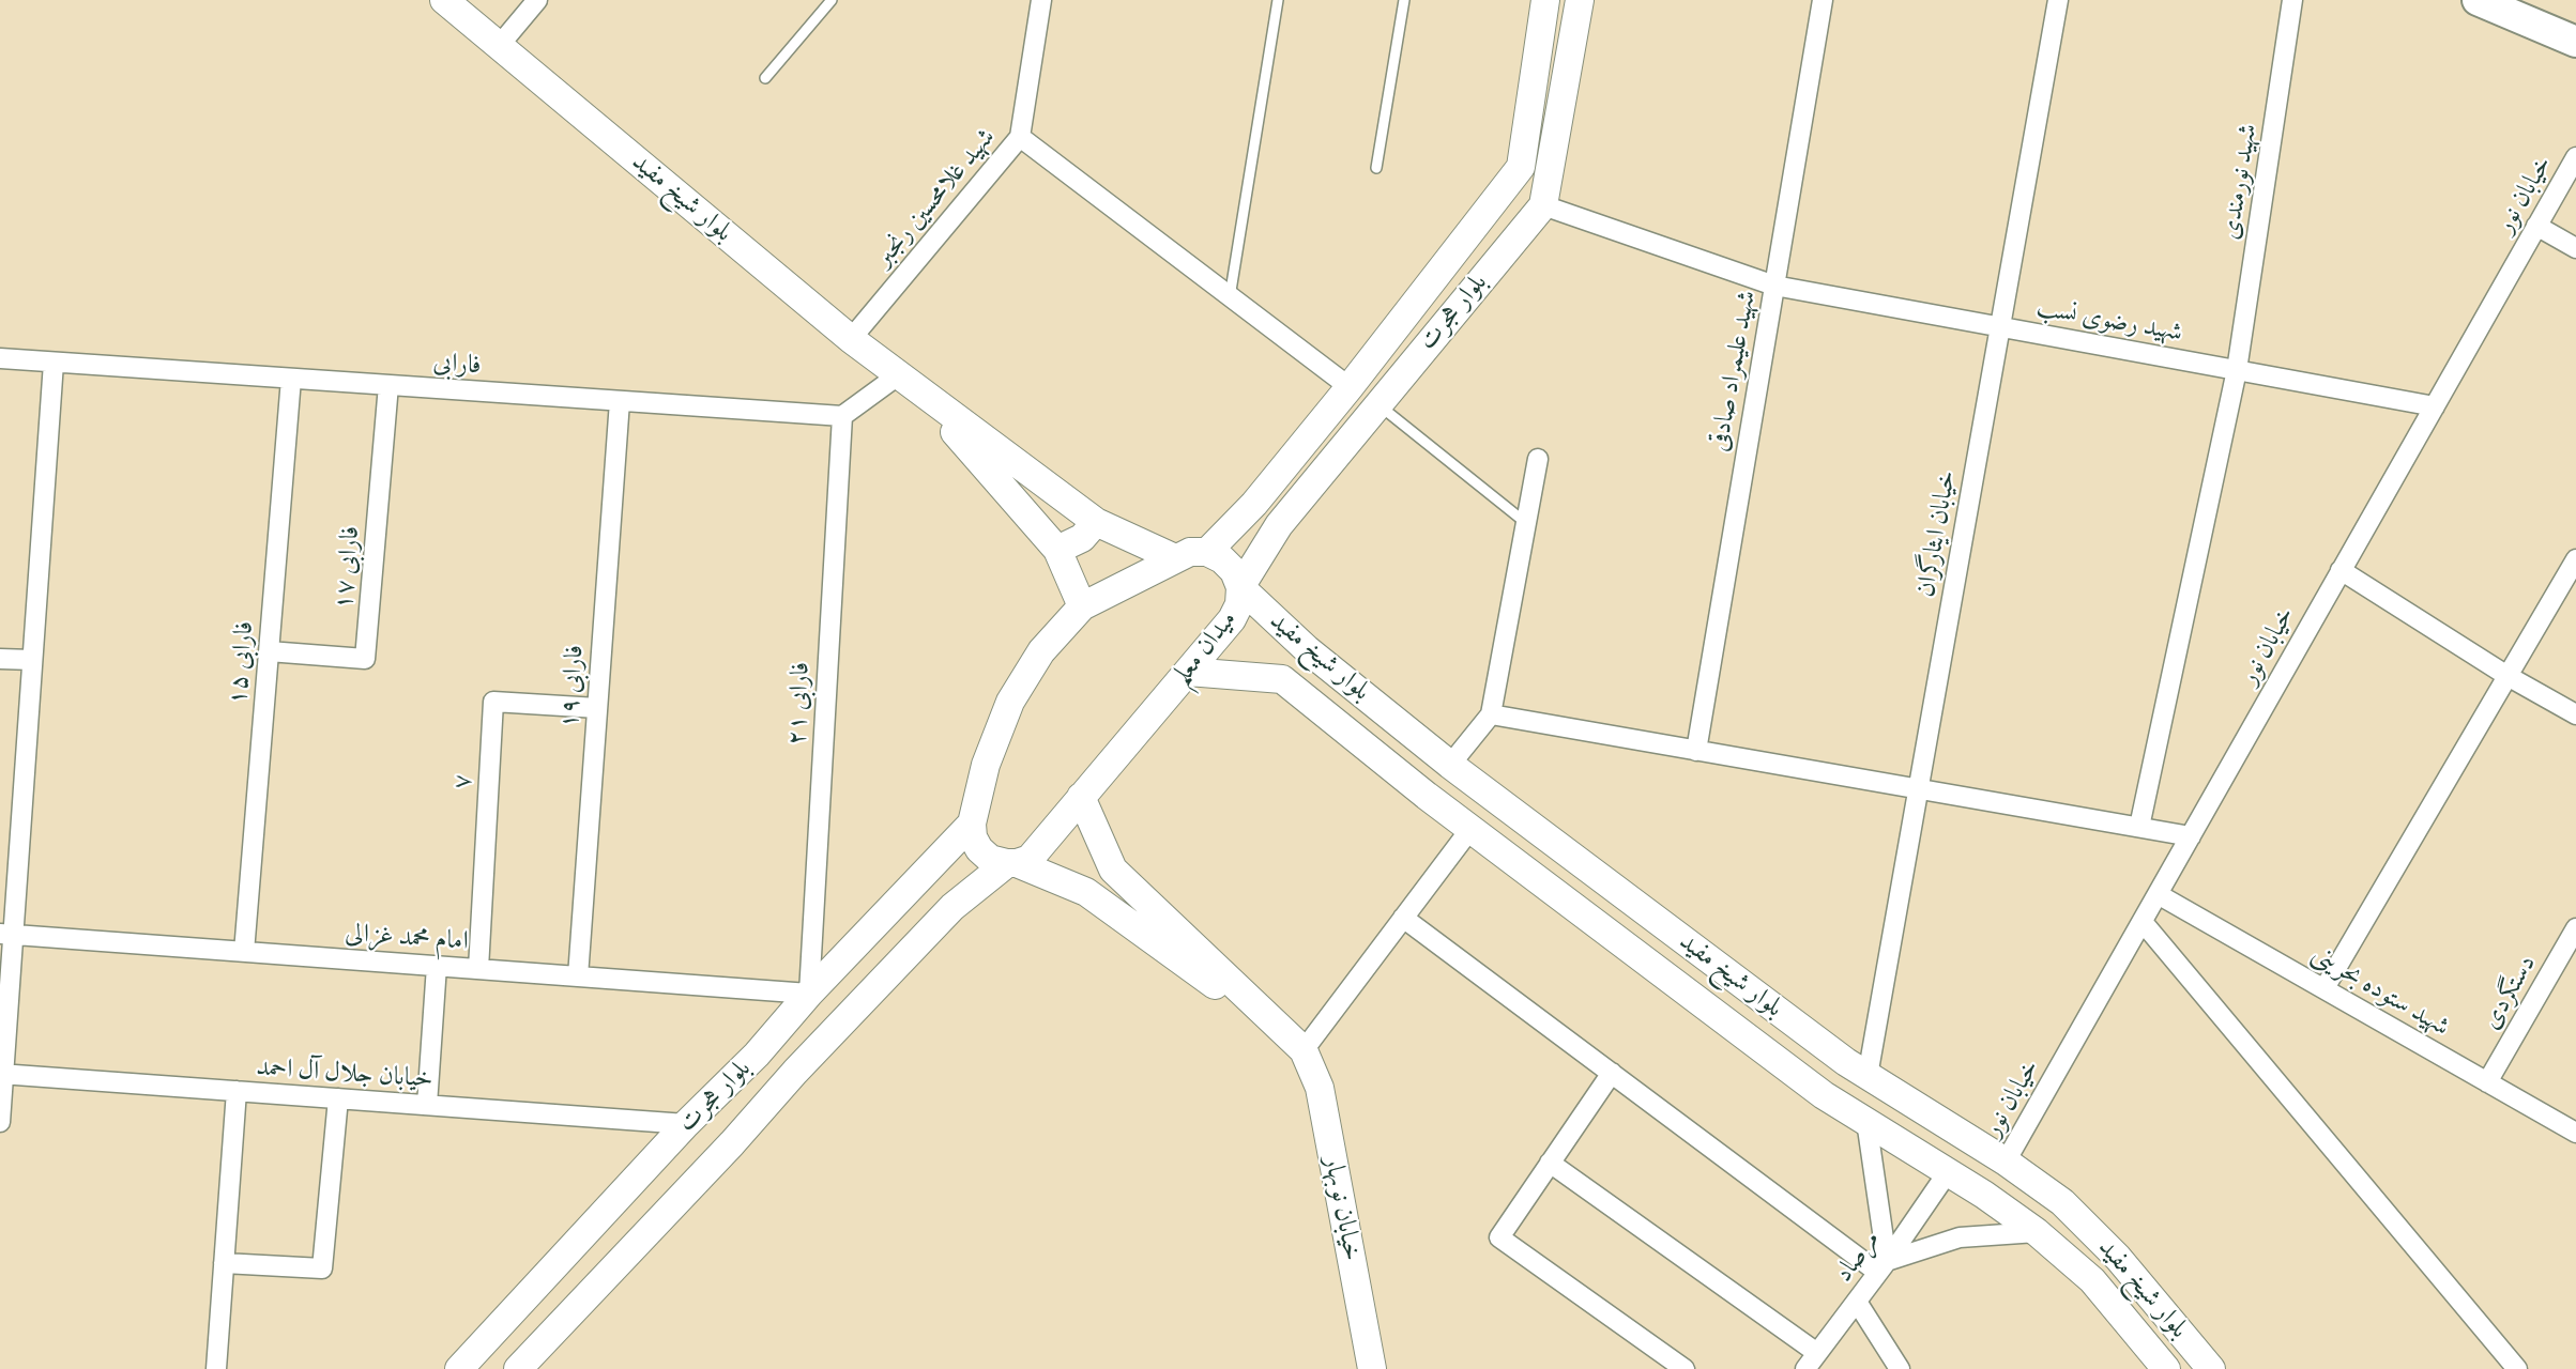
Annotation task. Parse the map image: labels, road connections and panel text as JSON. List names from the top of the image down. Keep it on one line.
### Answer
{"streets":{"street":["شهید نورمندی","خیابان نور","بلوار شیخ مفید","شهید غلامحسین رنجبر","بلوار هجرت","شهید رضوی نسب","فارابی","شهید علیمراد صادقی","خیابان ایثارگران","فارابی ۱۷","میدان معلم","فارابی ۱۵","فارابی ۱۹","فارابی ۲۱","۷","امام محمد غزالی","شهید ستوده بحرینی","دستگردی","خیابان جلال آل احمد","خیابان نوبهار","مرصاد"]},"crossings":[["شهید نورمندی","شهید رضوی نسب"],["خیابان نور","بلوار شیخ مفید"],["خیابان نور","شهید رضوی نسب"],["خیابان نور","شهید ستوده بحرینی"],["بلوار شیخ مفید","شهید غلامحسین رنجبر"],["بلوار شیخ مفید","بلوار هجرت"],["بلوار شیخ مفید","خیابان ایثارگران"],["بلوار شیخ مفید","میدان معلم"],["بلوار شیخ مفید","مرصاد"],["بلوار هجرت","شهید رضوی نسب"],["بلوار هجرت","میدان معلم"],["بلوار هجرت","فارابی ۲۱"],["بلوار هجرت","امام محمد غزالی"],["بلوار هجرت","خیابان جلال آل احمد"],["شهید رضوی نسب","شهید علیمراد صادقی"],["شهید رضوی نسب","خیابان ایثارگران"],["فارابی","فارابی ۱۷"],["فارابی","فارابی ۱۵"],["فارابی","فارابی ۱۹"],["فارابی","فارابی ۲۱"],["فارابی ۱۷","فارابی ۱۵"],["فارابی ۱۵","امام محمد غزالی"],["فارابی ۱۹","۷"],["فارابی ۱۹","امام محمد غزالی"],["فارابی ۲۱","امام محمد غزالی"],["۷","امام محمد غزالی"],["شهید ستوده بحرینی","دستگردی"]]}
